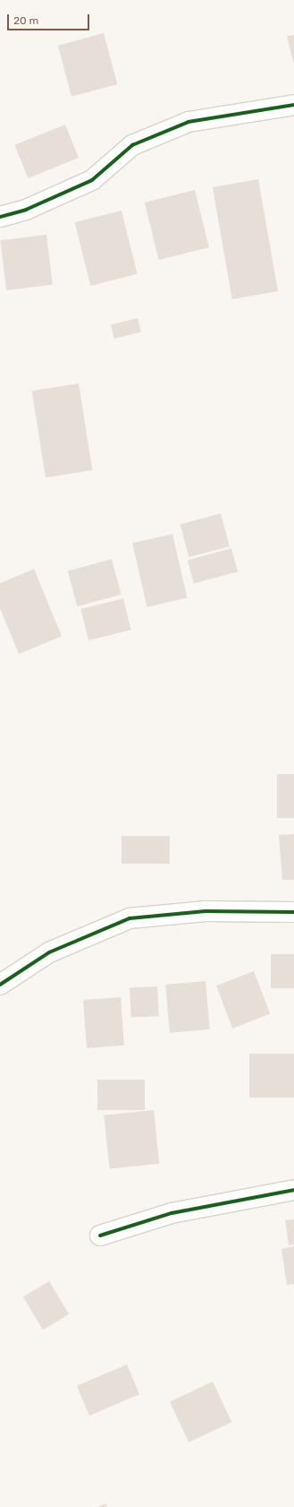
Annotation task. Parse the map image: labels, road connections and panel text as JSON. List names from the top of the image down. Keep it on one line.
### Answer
{"scale_bar":"20 m"}
